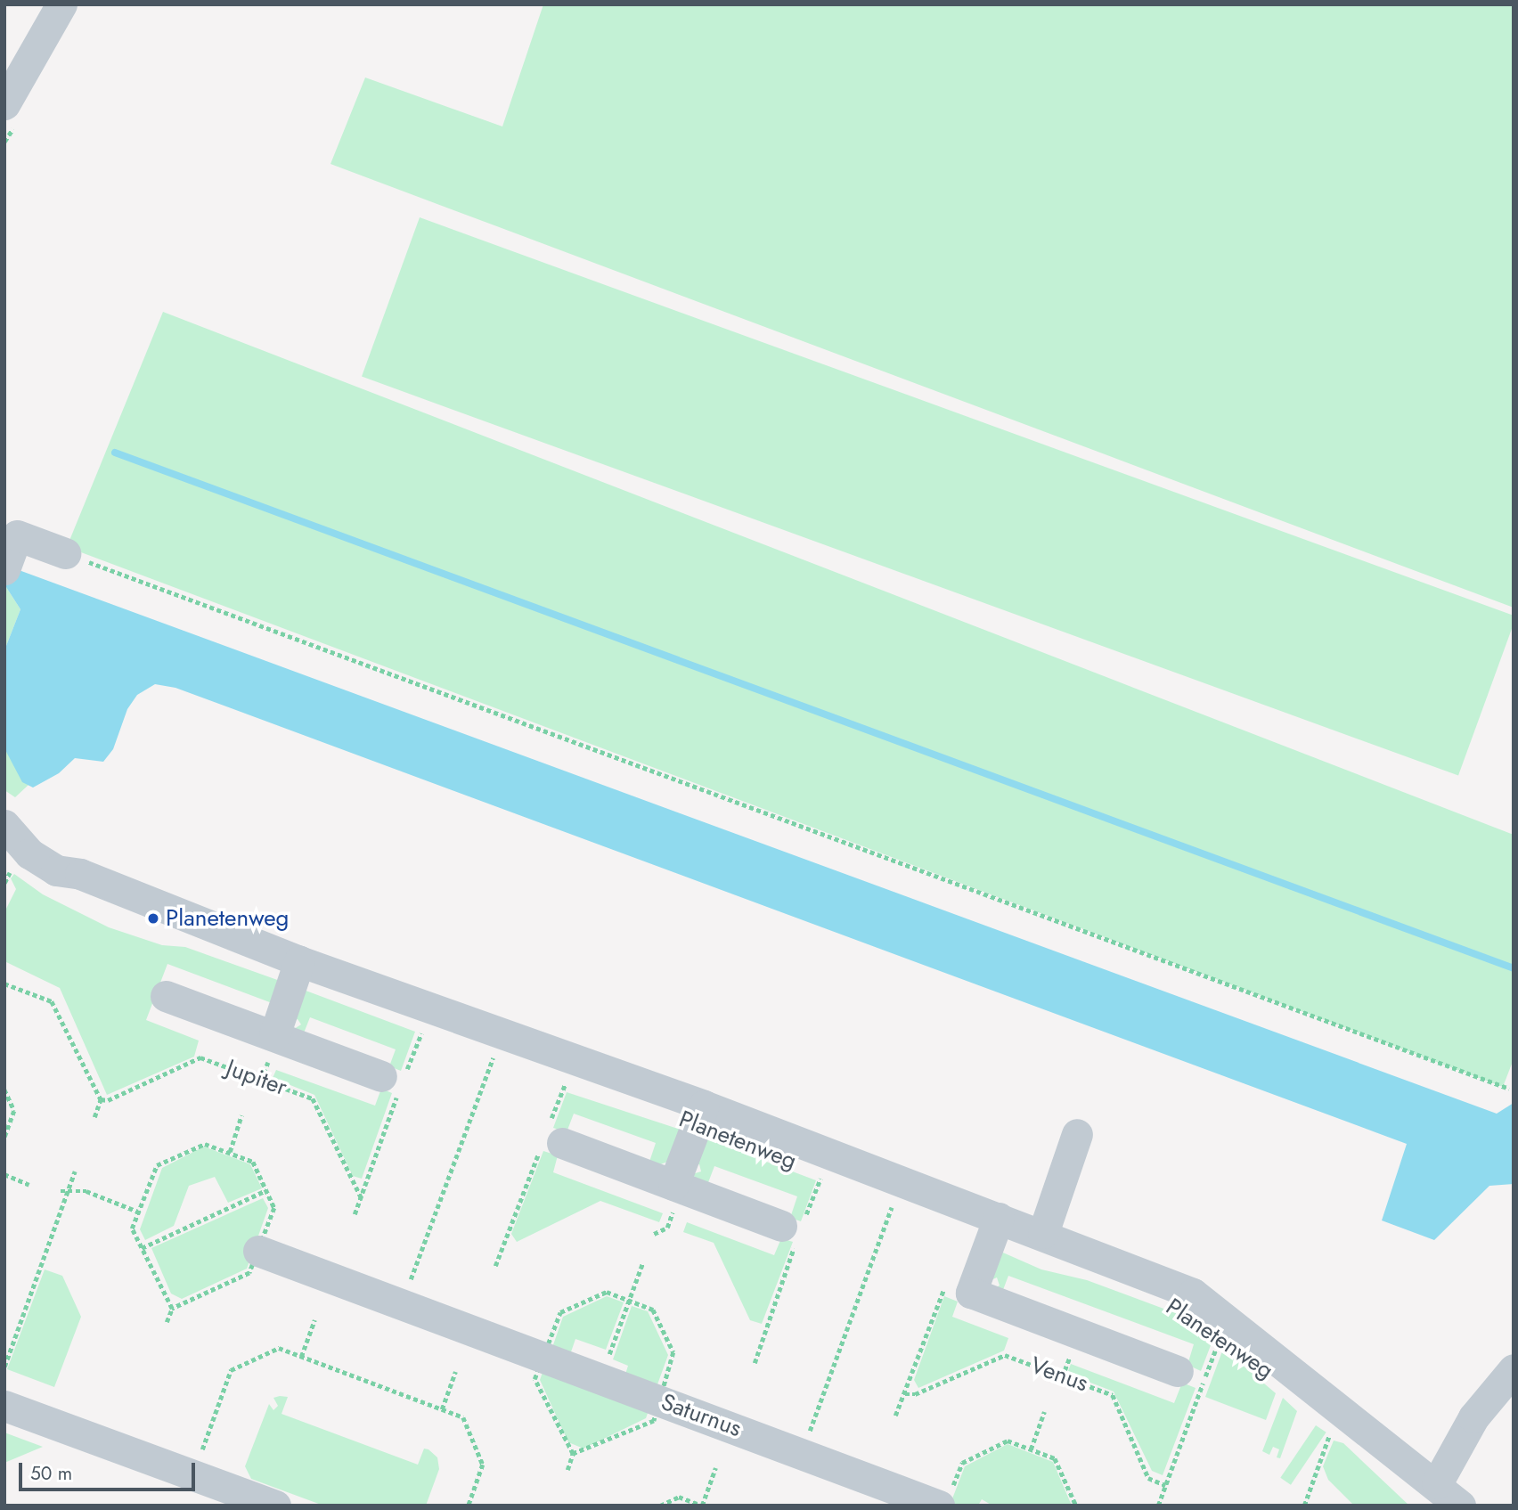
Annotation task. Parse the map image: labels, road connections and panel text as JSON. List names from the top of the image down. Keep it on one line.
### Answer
{"streets":{"street":["Jupiter","Planetenweg","Venus","Saturnus"]},"crossings":[["Jupiter","Planetenweg"],["Planetenweg","Venus"]],"places":["Planetenweg"],"scale_bar":"50 m"}
